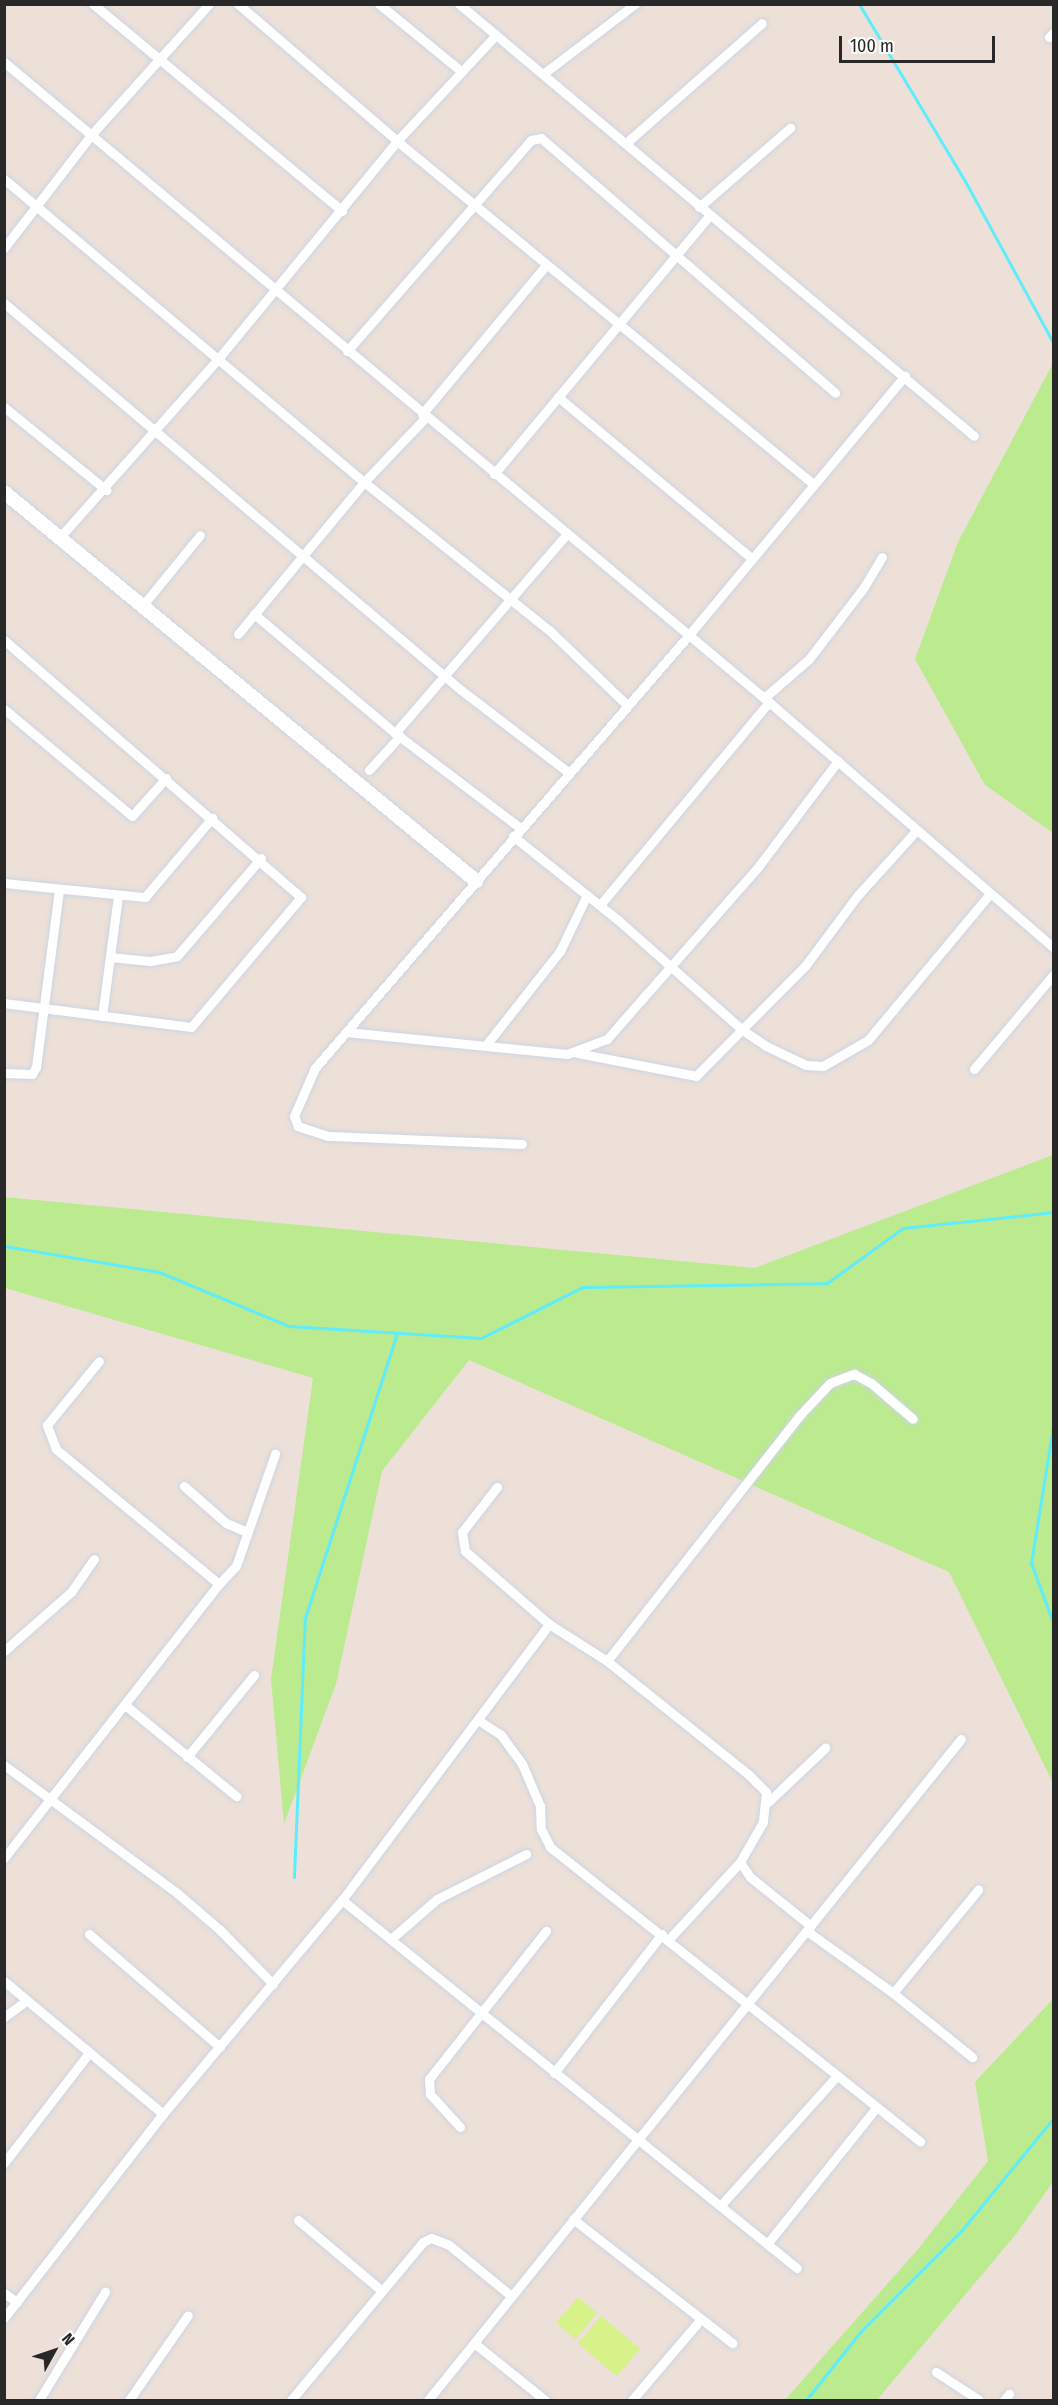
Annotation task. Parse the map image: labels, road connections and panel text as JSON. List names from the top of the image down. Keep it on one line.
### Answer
{"scale_bar":"100 m","north":"top right"}
